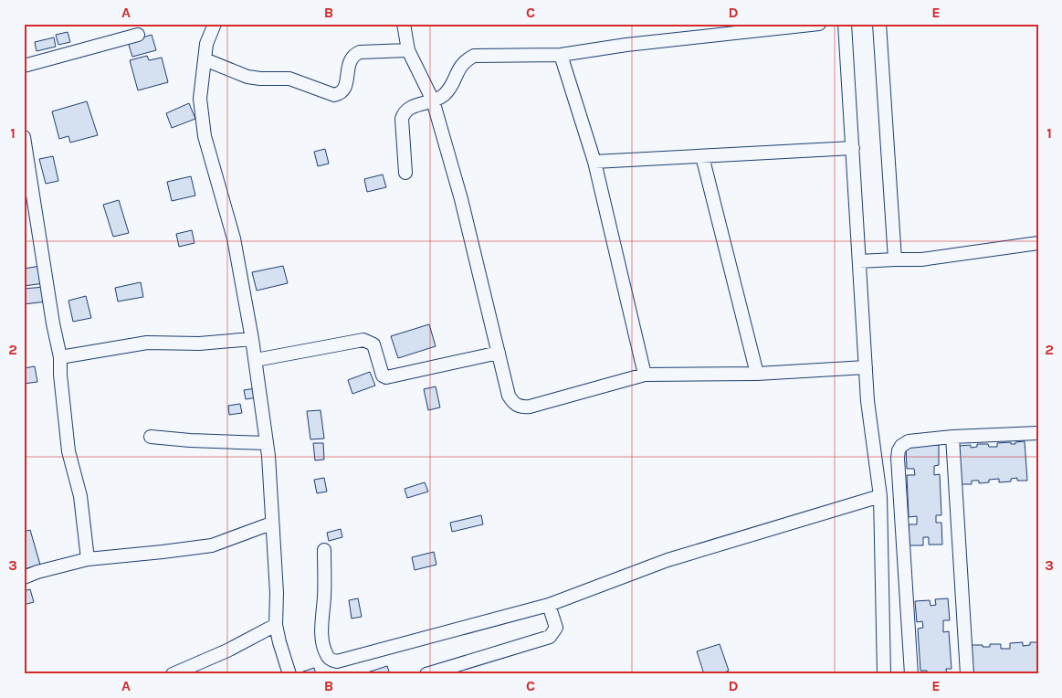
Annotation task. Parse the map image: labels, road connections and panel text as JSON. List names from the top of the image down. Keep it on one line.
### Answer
{"grid":{"columns":["A","B","C","D","E"],"rows":["1","2","3"]}}
